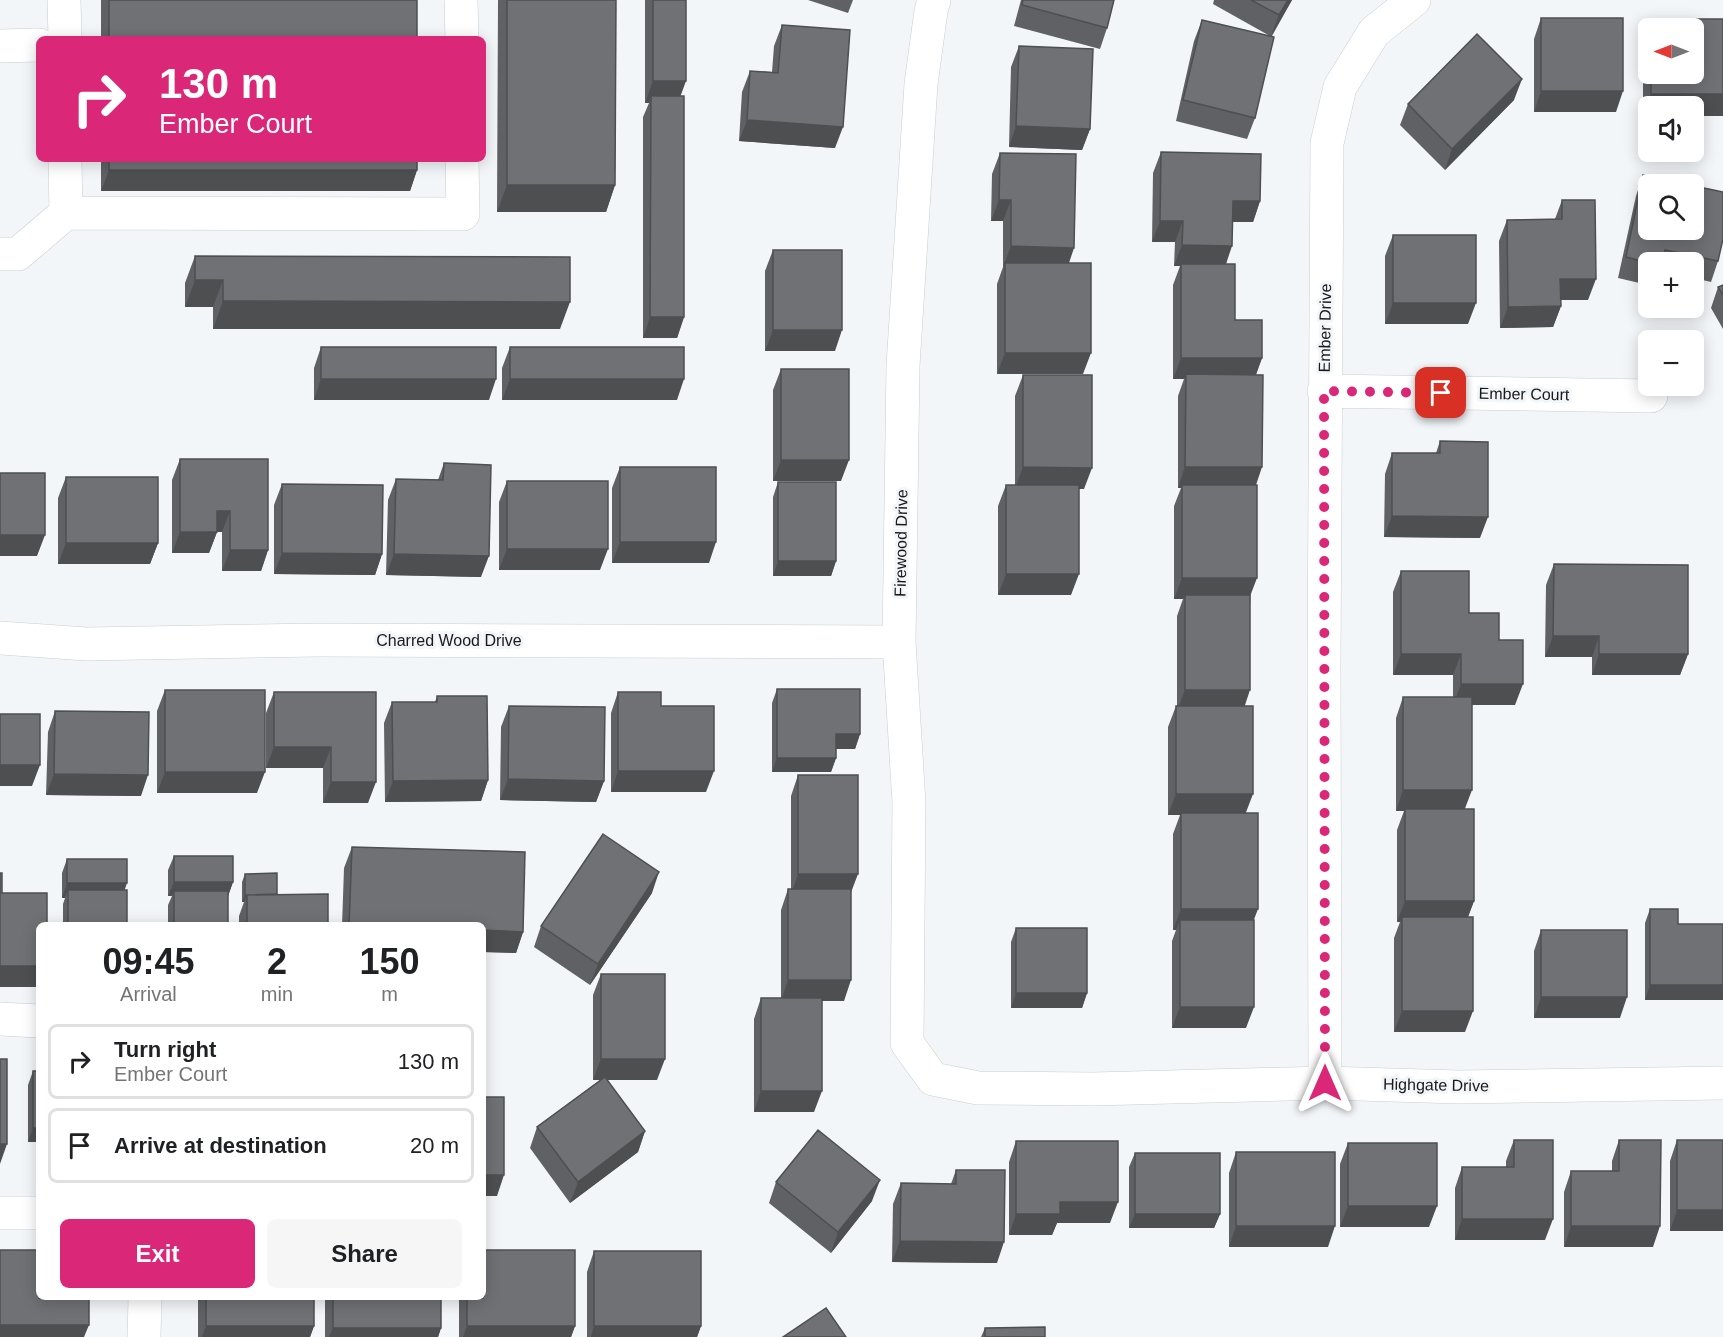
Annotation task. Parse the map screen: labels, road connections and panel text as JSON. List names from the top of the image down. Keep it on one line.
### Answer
{"streets":{"street":["Ember Drive","Ember Court","Firewood Drive","Charred Wood Drive","Highgate Drive"]},"crossings":[["Ember Drive","Ember Court"],["Ember Drive","Highgate Drive"],["Firewood Drive","Charred Wood Drive"],["Firewood Drive","Highgate Drive"]],"north":"left","page":{"map_buttons":["+","−"],"turn":["130 m","Ember Court"],"eta":["09:45","Arrival","2","min","150","m"],"list":[{"name":"Turn right","note":"Ember Court","value":"130 m"},{"name":"Arrive at destination","value":"20 m"}],"buttons":["Exit","Share"]}}
